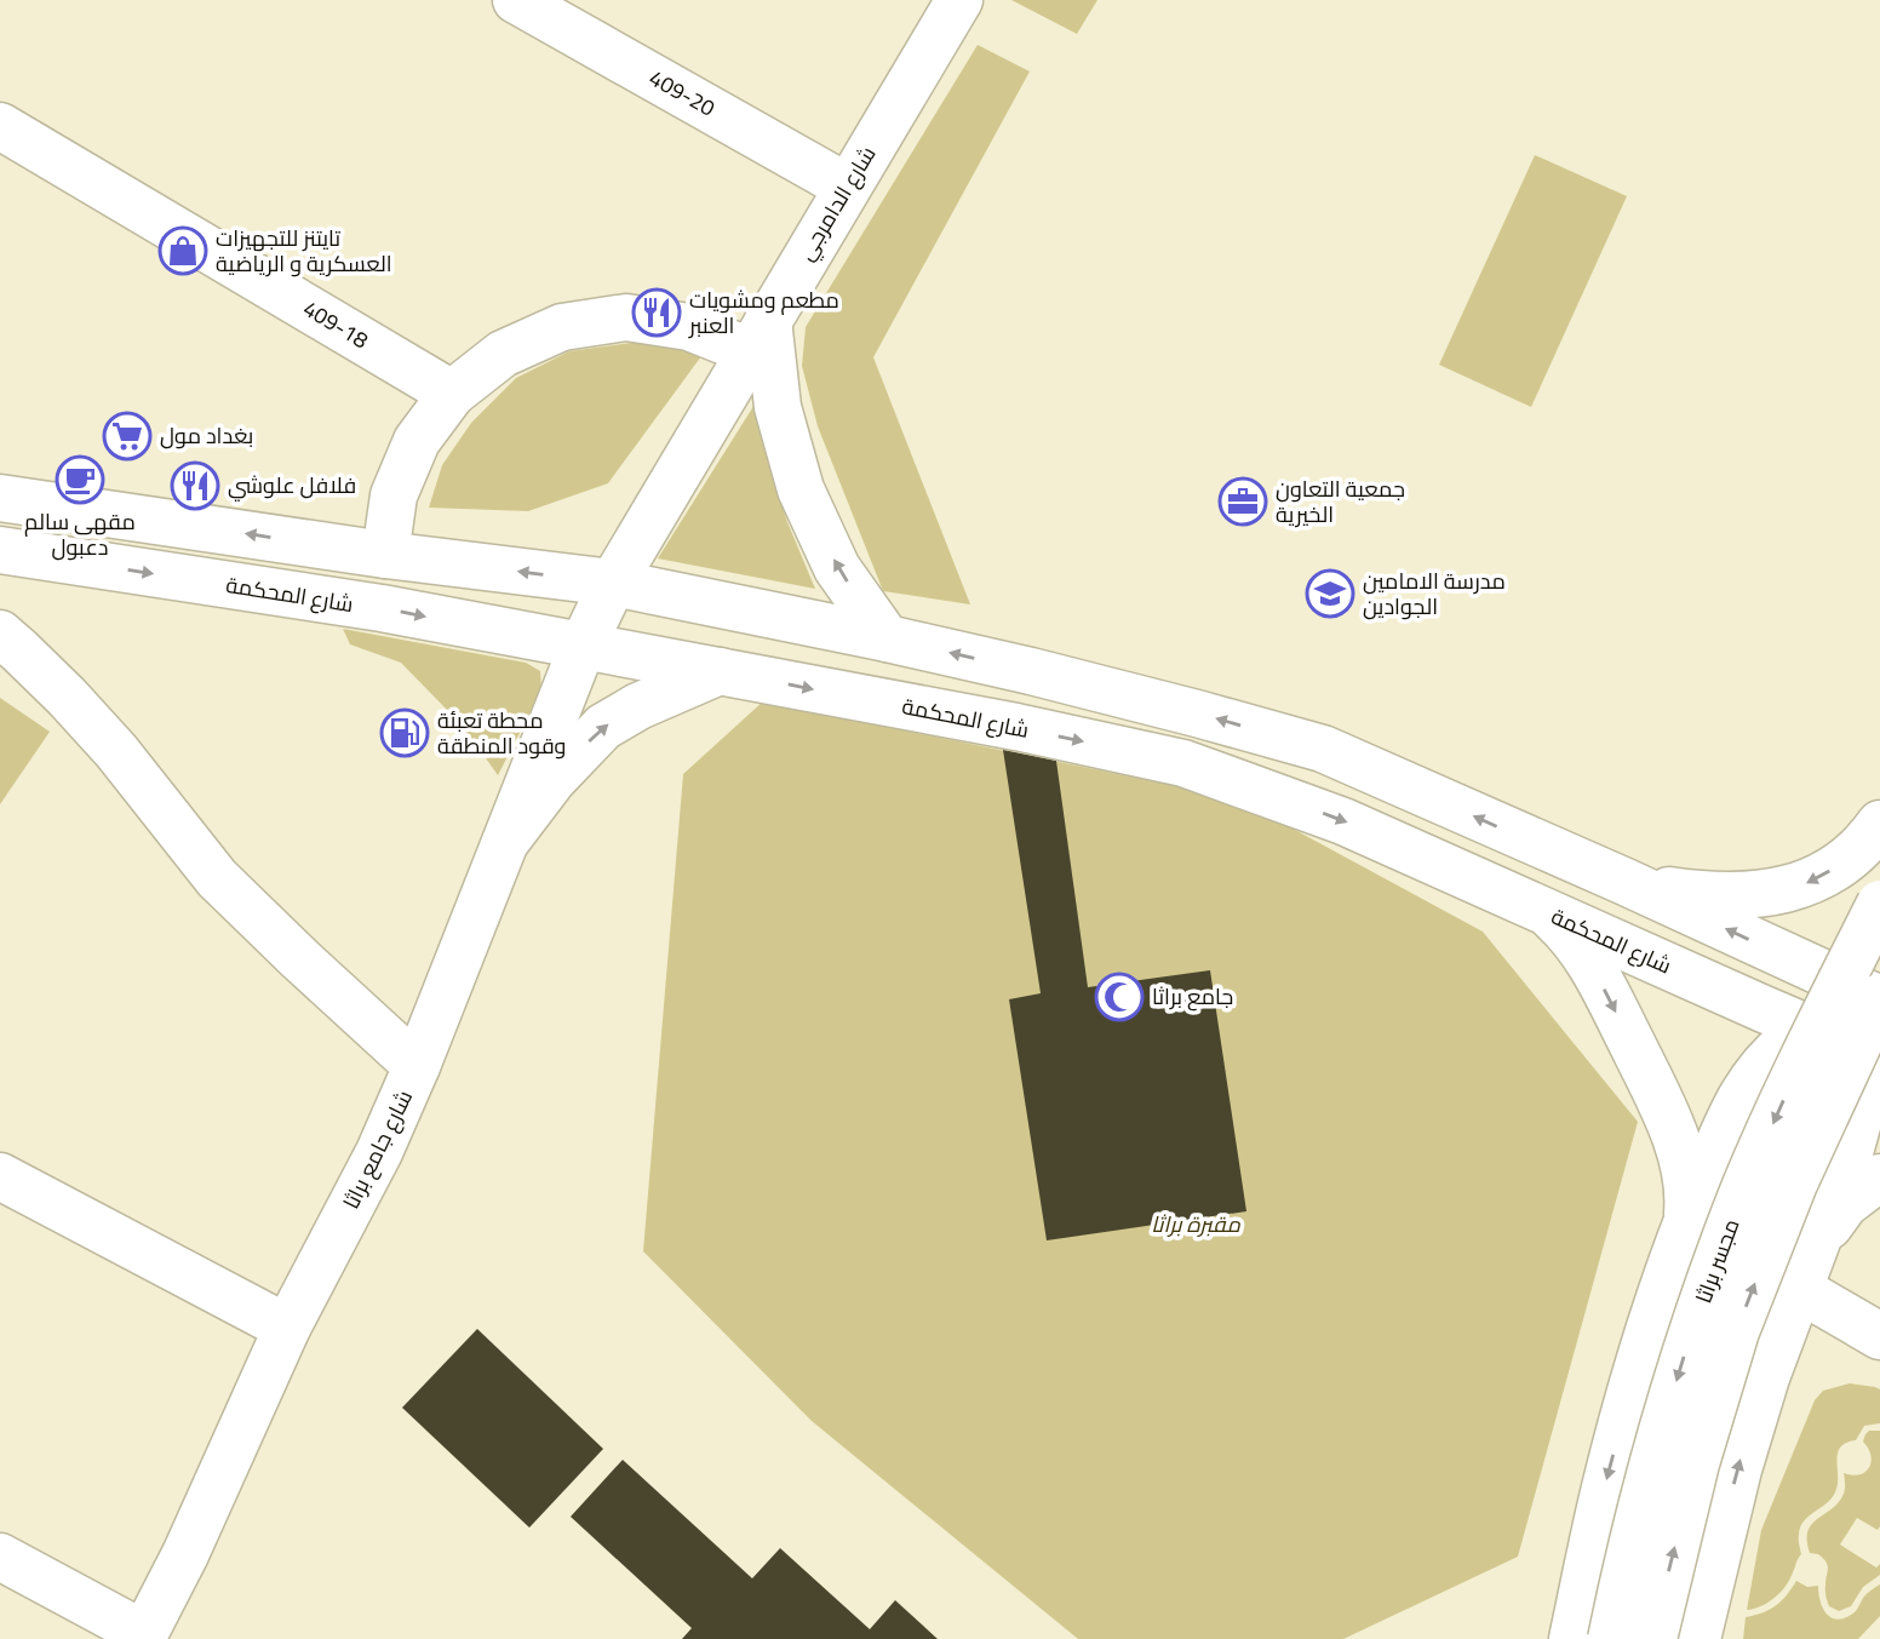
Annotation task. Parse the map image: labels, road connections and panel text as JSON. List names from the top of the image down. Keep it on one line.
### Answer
{"streets":{"main road":["409-20","شارع الدامرجي","409-18","شارع المحكمة","شارع جامع براثا","مجسر براثا"]},"crossings":[["409-20","شارع الدامرجي"],["شارع الدامرجي","شارع المحكمة"],["شارع الدامرجي","شارع جامع براثا"],["شارع المحكمة","شارع جامع براثا"],["شارع المحكمة","مجسر براثا"]],"parks":["مقبرة براثا"],"places":{"shop":["تايتنز للتجهيزات العسكرية و الرياضية"],"restaurant":["مطعم ومشويات العنبر","فلافل علوشي"],"supermarket":["بغداد مول"],"cafe":["مقهى سالم دعبول"],"office":["جمعية التعاون الخيرية"],"school or university":["مدرسة الامامين الجوادين"],"fuel station":["محطة تعبئة وقود المنطقة"],"mosque":["جامع براثا"]}}
